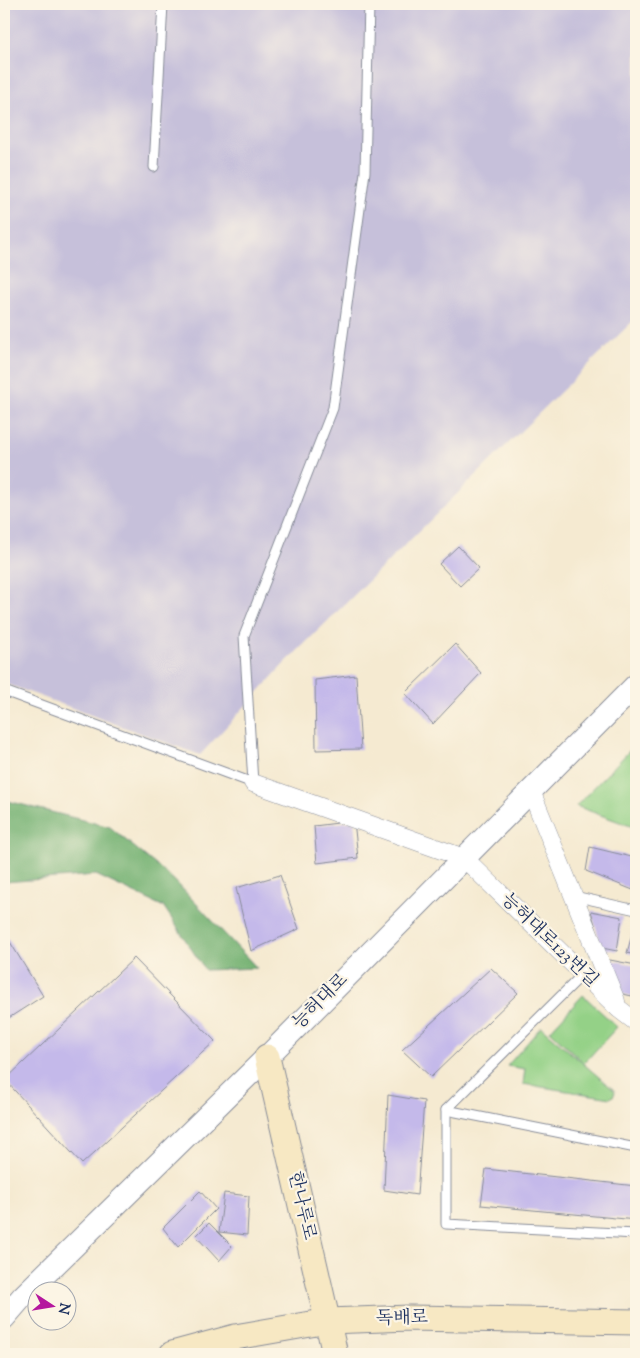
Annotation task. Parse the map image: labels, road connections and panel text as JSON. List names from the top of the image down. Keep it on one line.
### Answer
{"streets":{"main road":["한나루로","독배로"],"street":["능허대로123번길","능허대로"]},"crossings":[["능허대로123번길","능허대로"],["능허대로","한나루로"],["한나루로","독배로"]],"north":"right"}
